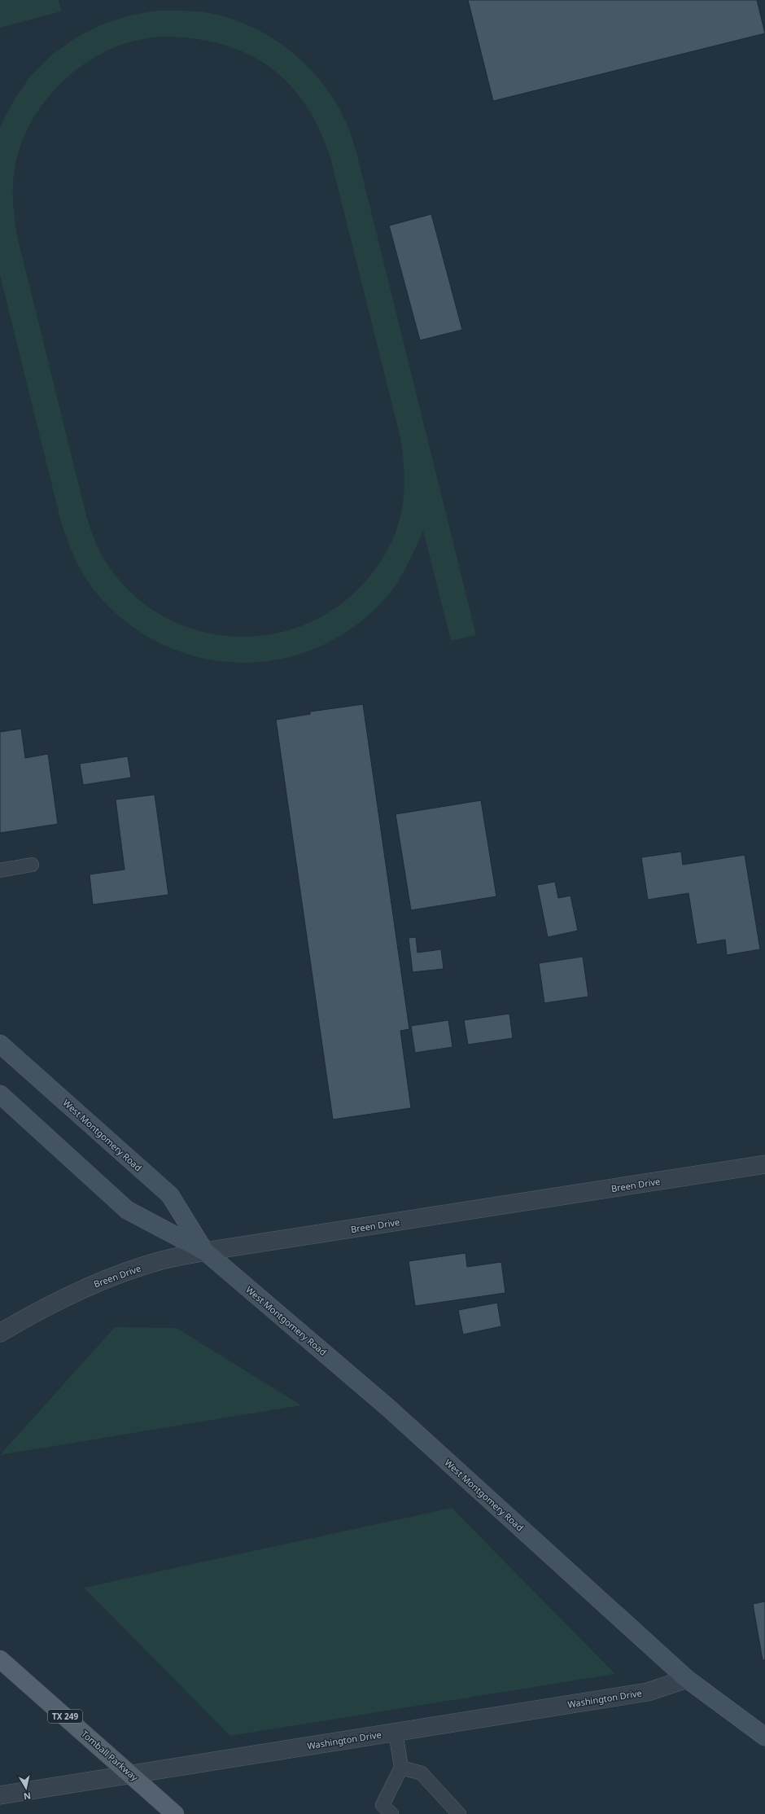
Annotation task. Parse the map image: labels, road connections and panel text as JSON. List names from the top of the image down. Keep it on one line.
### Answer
{"streets":{"main road":["West Montgomery Road","TX 249","Tomball Parkway"],"street":["Breen Drive","Washington Drive"]},"crossings":[["West Montgomery Road","Breen Drive"],["West Montgomery Road","Washington Drive"],["Washington Drive","Tomball Parkway"]],"north":"bottom"}
